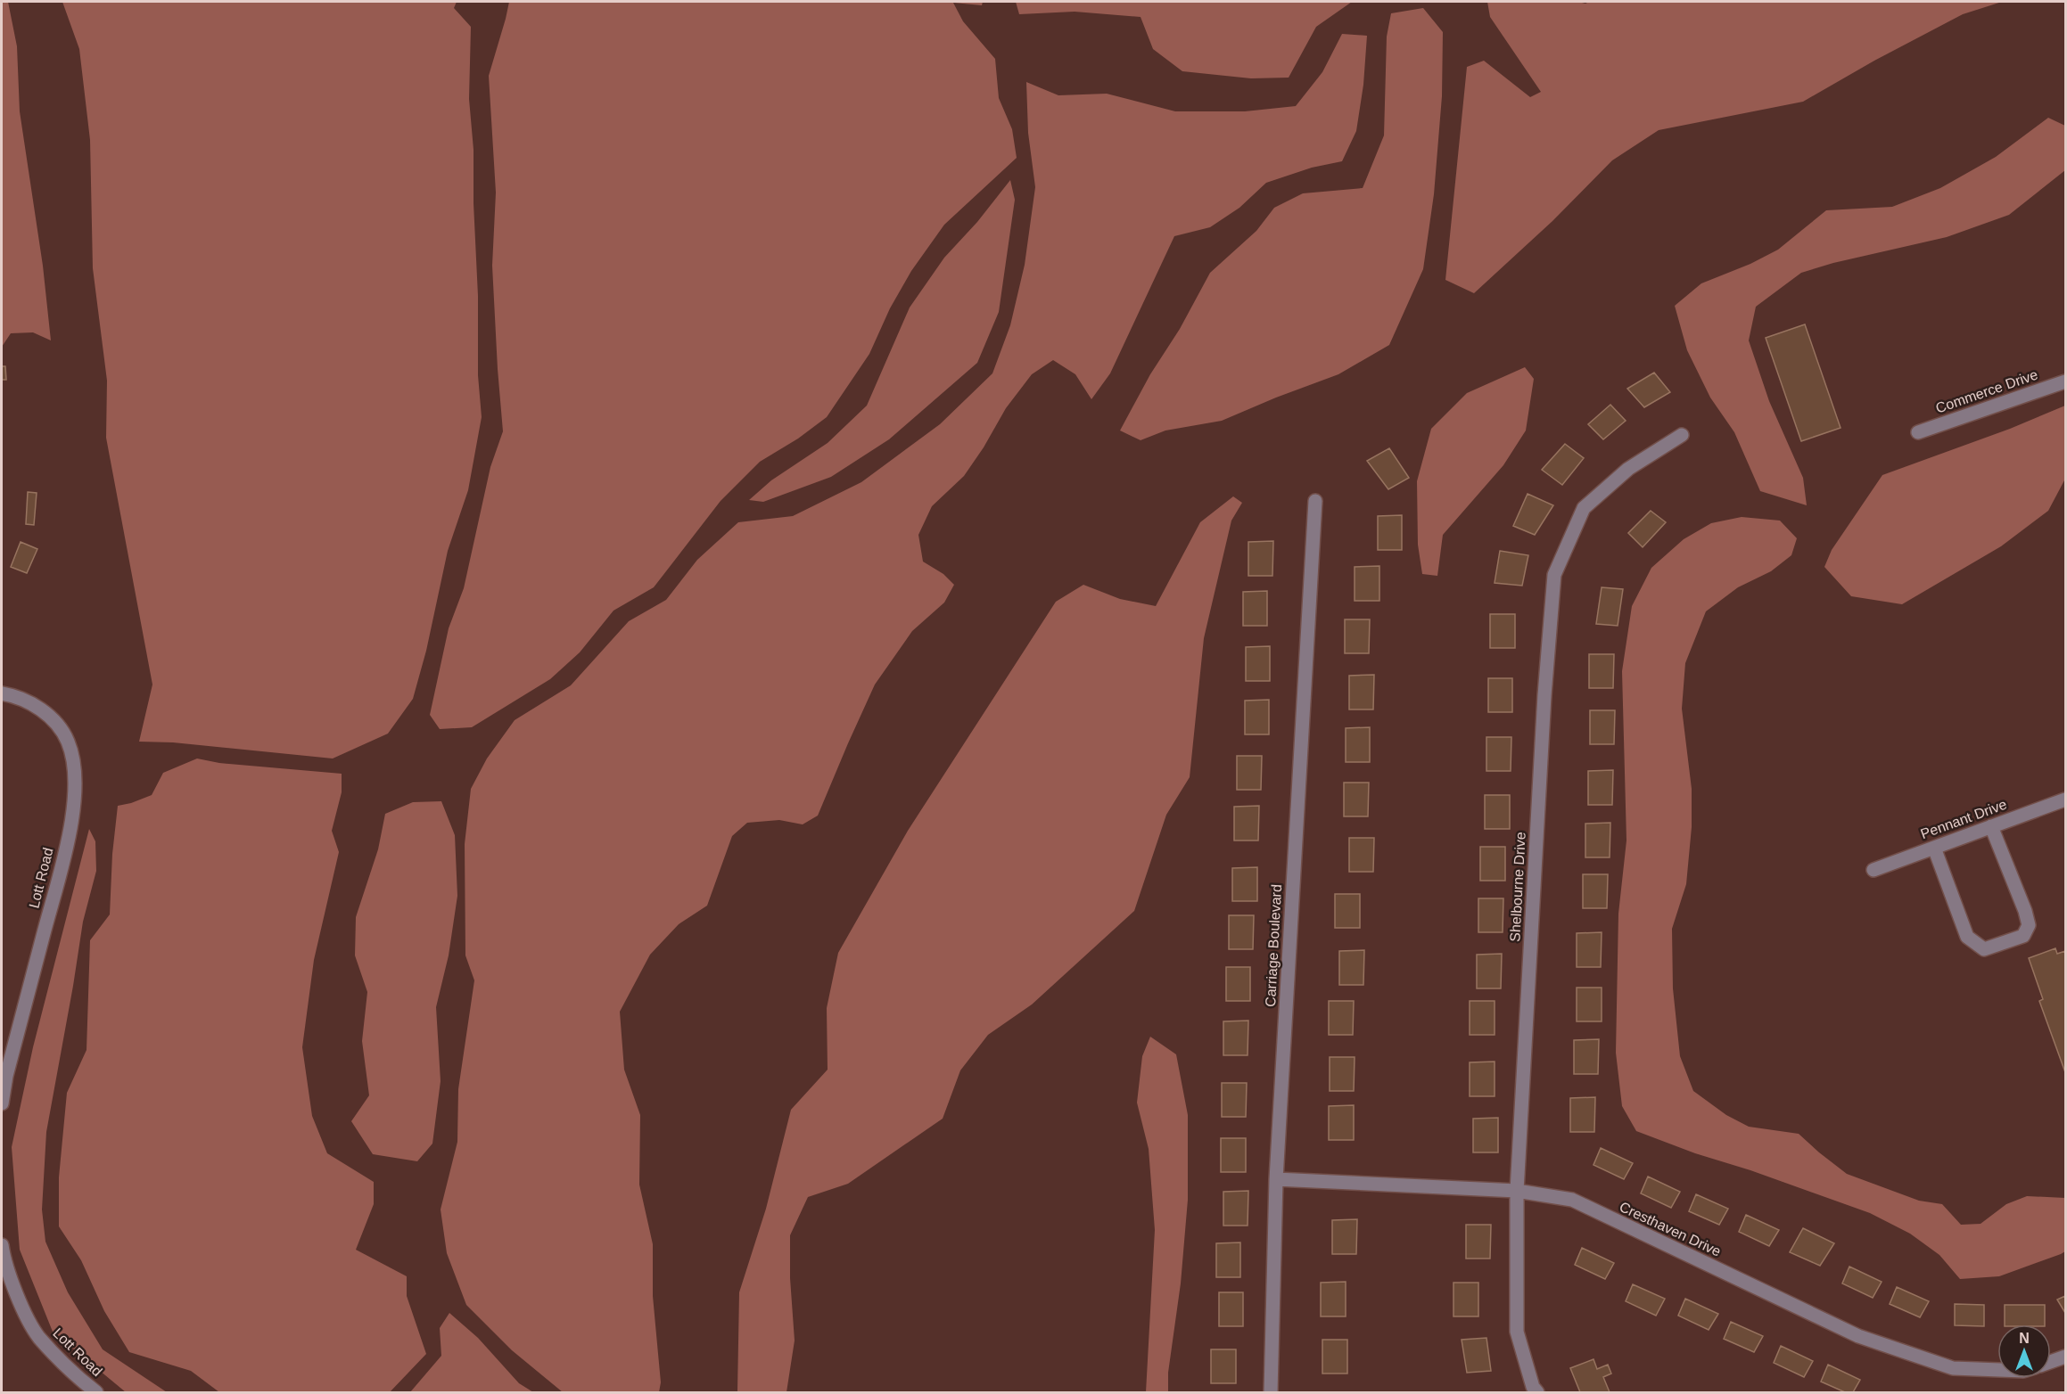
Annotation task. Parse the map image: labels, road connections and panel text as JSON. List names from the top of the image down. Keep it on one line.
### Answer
{"streets":{"street":["Commerce Drive","Pennant Drive","Lott Road","Shelbourne Drive","Carriage Boulevard","Cresthaven Drive"]},"crossings":[["Shelbourne Drive","Cresthaven Drive"],["Carriage Boulevard","Cresthaven Drive"]],"north":"top"}
